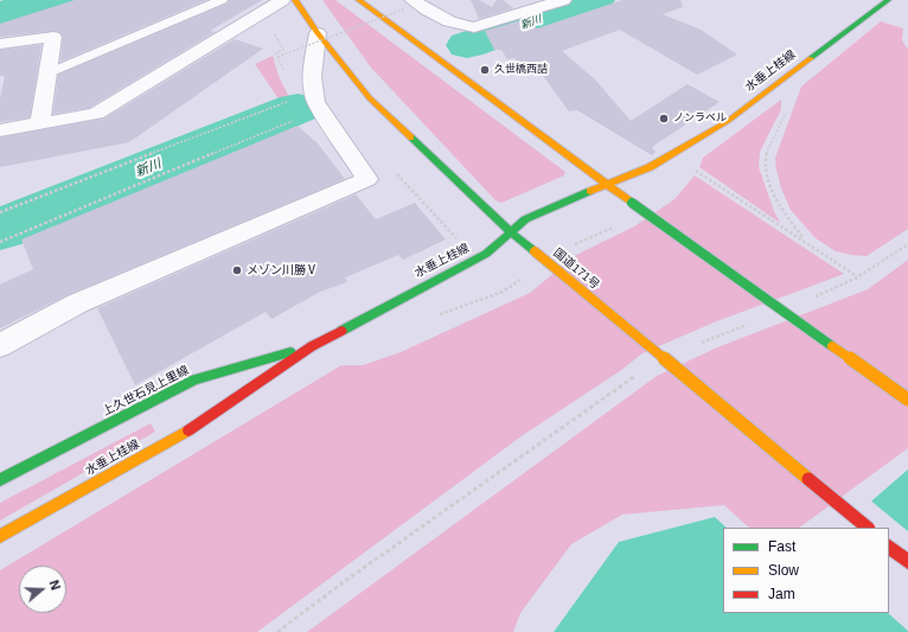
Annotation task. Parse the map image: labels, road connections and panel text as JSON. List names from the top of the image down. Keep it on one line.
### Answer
{"streets":{"main road":["水垂上桂線","国道171号","上久世石見上里線"]},"crossings":[["水垂上桂線","国道171号"],["水垂上桂線","上久世石見上里線"]],"water":["新川"],"places":["久世橋西詰","ノンラベル","メゾン川勝Ⅴ"],"legend":["Fast","Slow","Jam"],"north":"right"}
